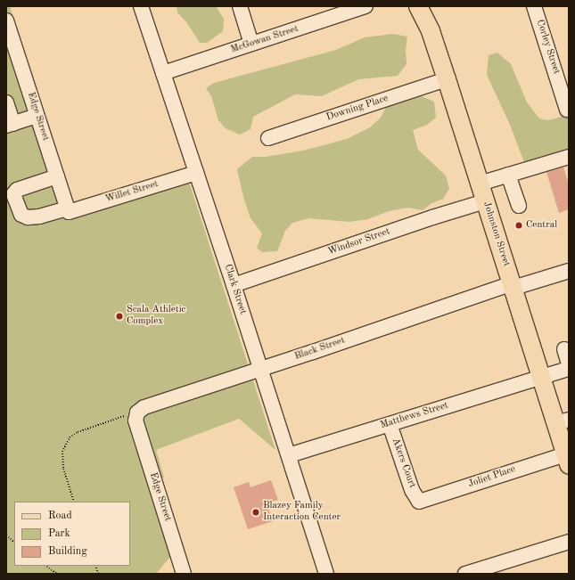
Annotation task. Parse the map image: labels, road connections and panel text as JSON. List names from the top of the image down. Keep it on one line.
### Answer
{"streets":{"main road":["Johnston Street"],"street":["McGowan Street","Corley Street","Downing Place","Edge Street","Willet Street","Windsor Street","Clark Street","Black Street","Matthews Street","Akers Court","Joliet Place"]},"crossings":[["McGowan Street","Clark Street"],["Downing Place","Johnston Street"],["Edge Street","Willet Street"],["Edge Street","Black Street"],["Willet Street","Clark Street"],["Johnston Street","Windsor Street"],["Johnston Street","Black Street"],["Johnston Street","Matthews Street"],["Johnston Street","Joliet Place"],["Windsor Street","Clark Street"],["Clark Street","Black Street"],["Clark Street","Matthews Street"],["Matthews Street","Akers Court"],["Akers Court","Joliet Place"]],"places":["Central","Scala Athletic Complex","Blazey Family Interaction Center"],"legend":["Road","Park","Building"]}
